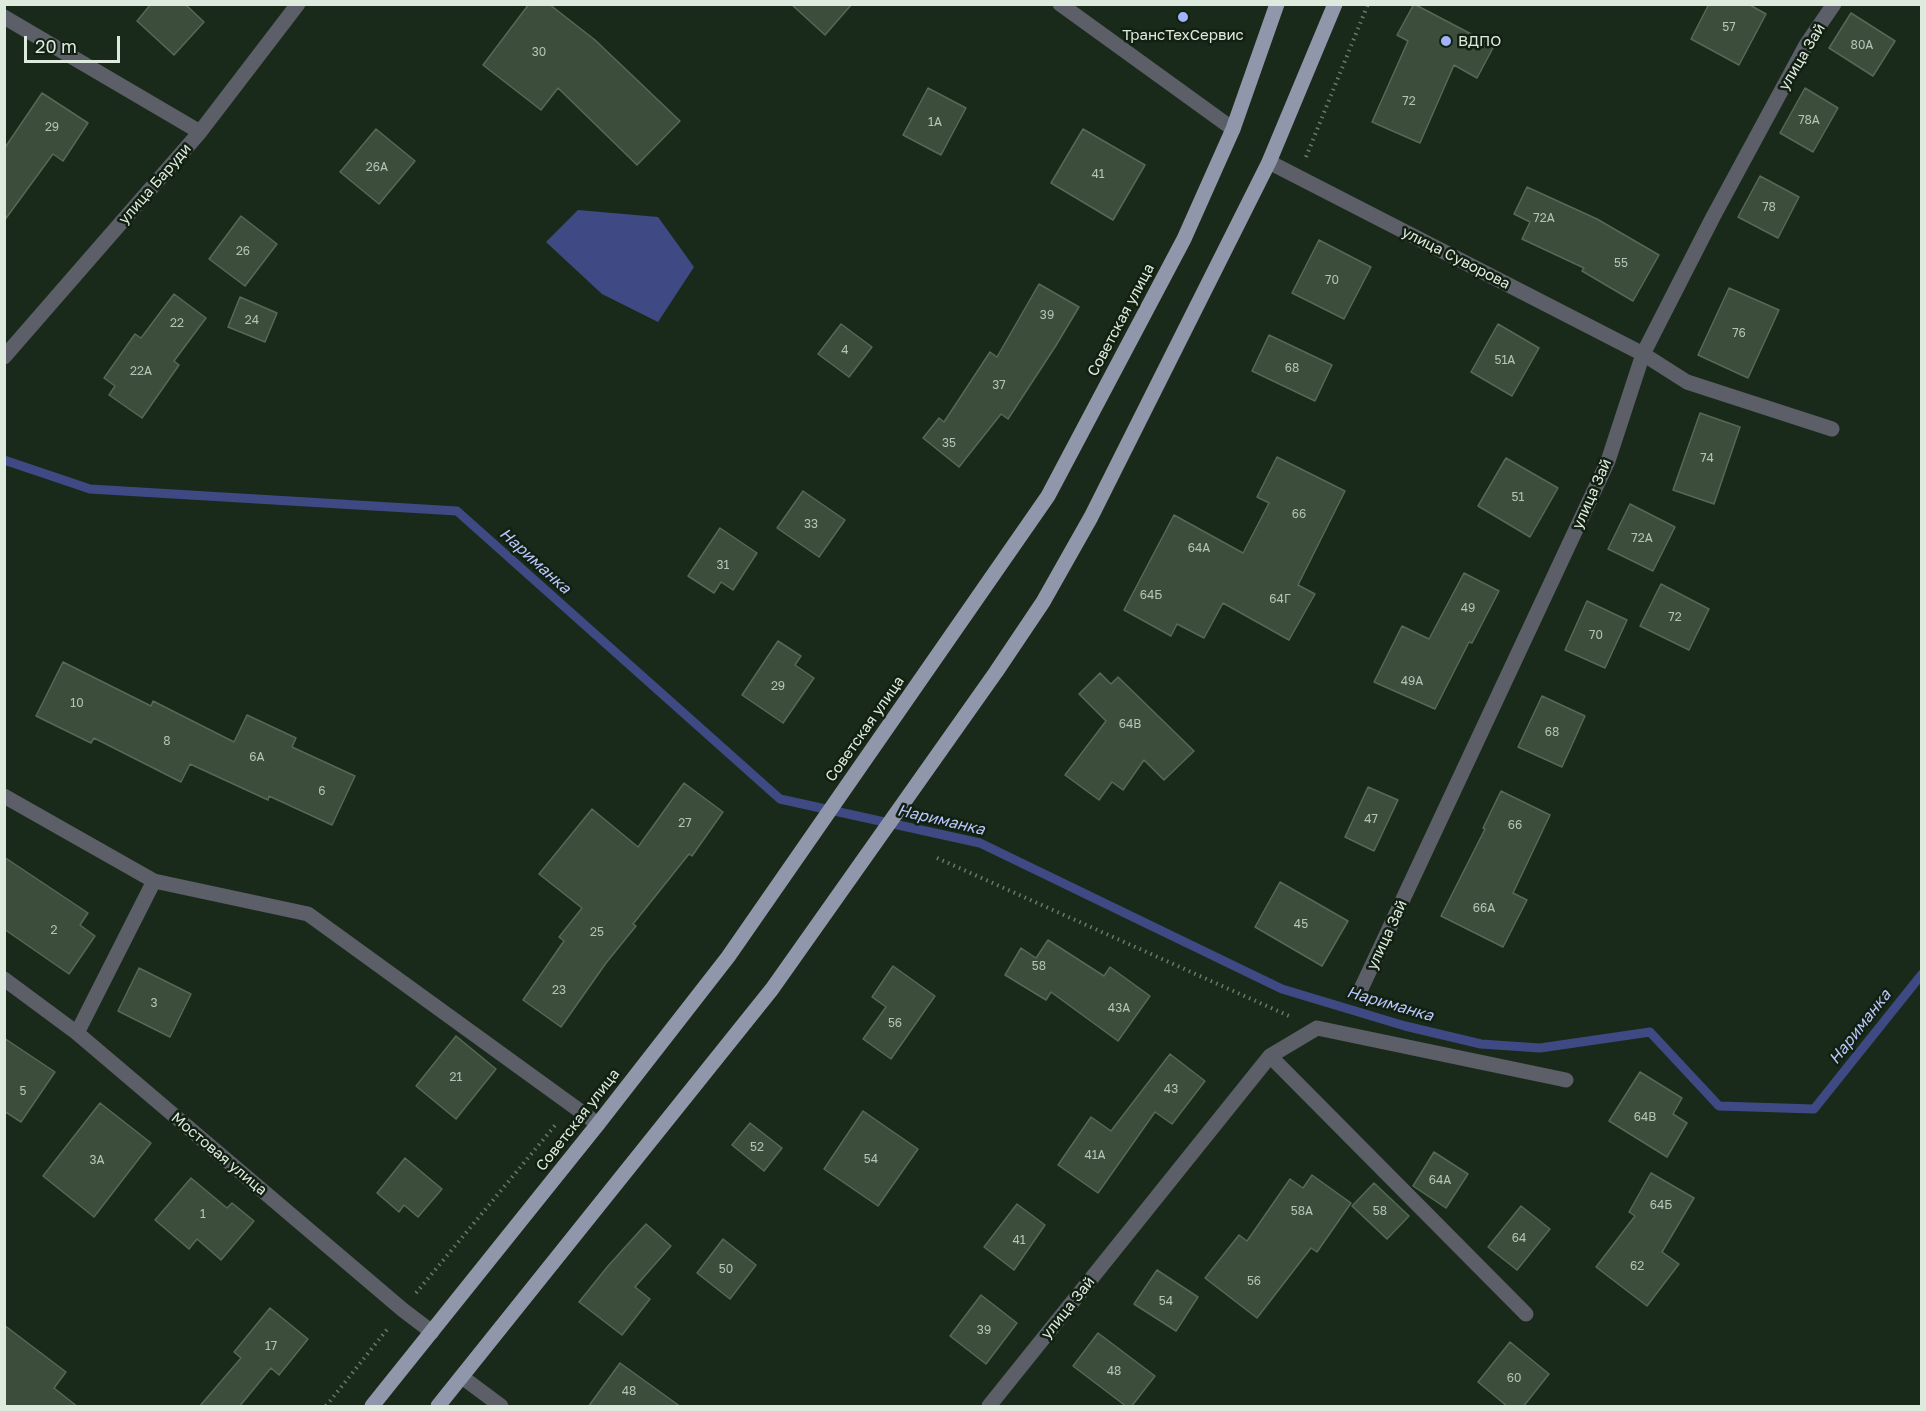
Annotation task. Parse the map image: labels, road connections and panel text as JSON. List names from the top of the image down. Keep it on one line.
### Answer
{"streets":{"main road":["Советская улица"],"street":["улица Зай","улица Баруди","улица Суворова","Мостовая улица"]},"crossings":[["улица Зай","улица Суворова"],["Советская улица","Мостовая улица"]],"water":["Нариманка"],"places":["ТрансТехСервис","ВДПО"],"house_numbers":["57","80А","30","72","78А","1А","29","26А","41","78","72А","26","55","70","39","24","22","76","4","51А","68","22А","37","35","74","51","66","33","72А","64А","31","64Б","64Г","49","72","70","49А","29","10","64В","68","8","6А","6","47","27","66","66А","45","2","25","58","23","3","43А","56","21","43","5","64В","52","41А","54","3А","64А","64Б","58А","58","1","64","41","62","50","56","54","39","17","48","60","48"],"scale_bar":"20 m"}
